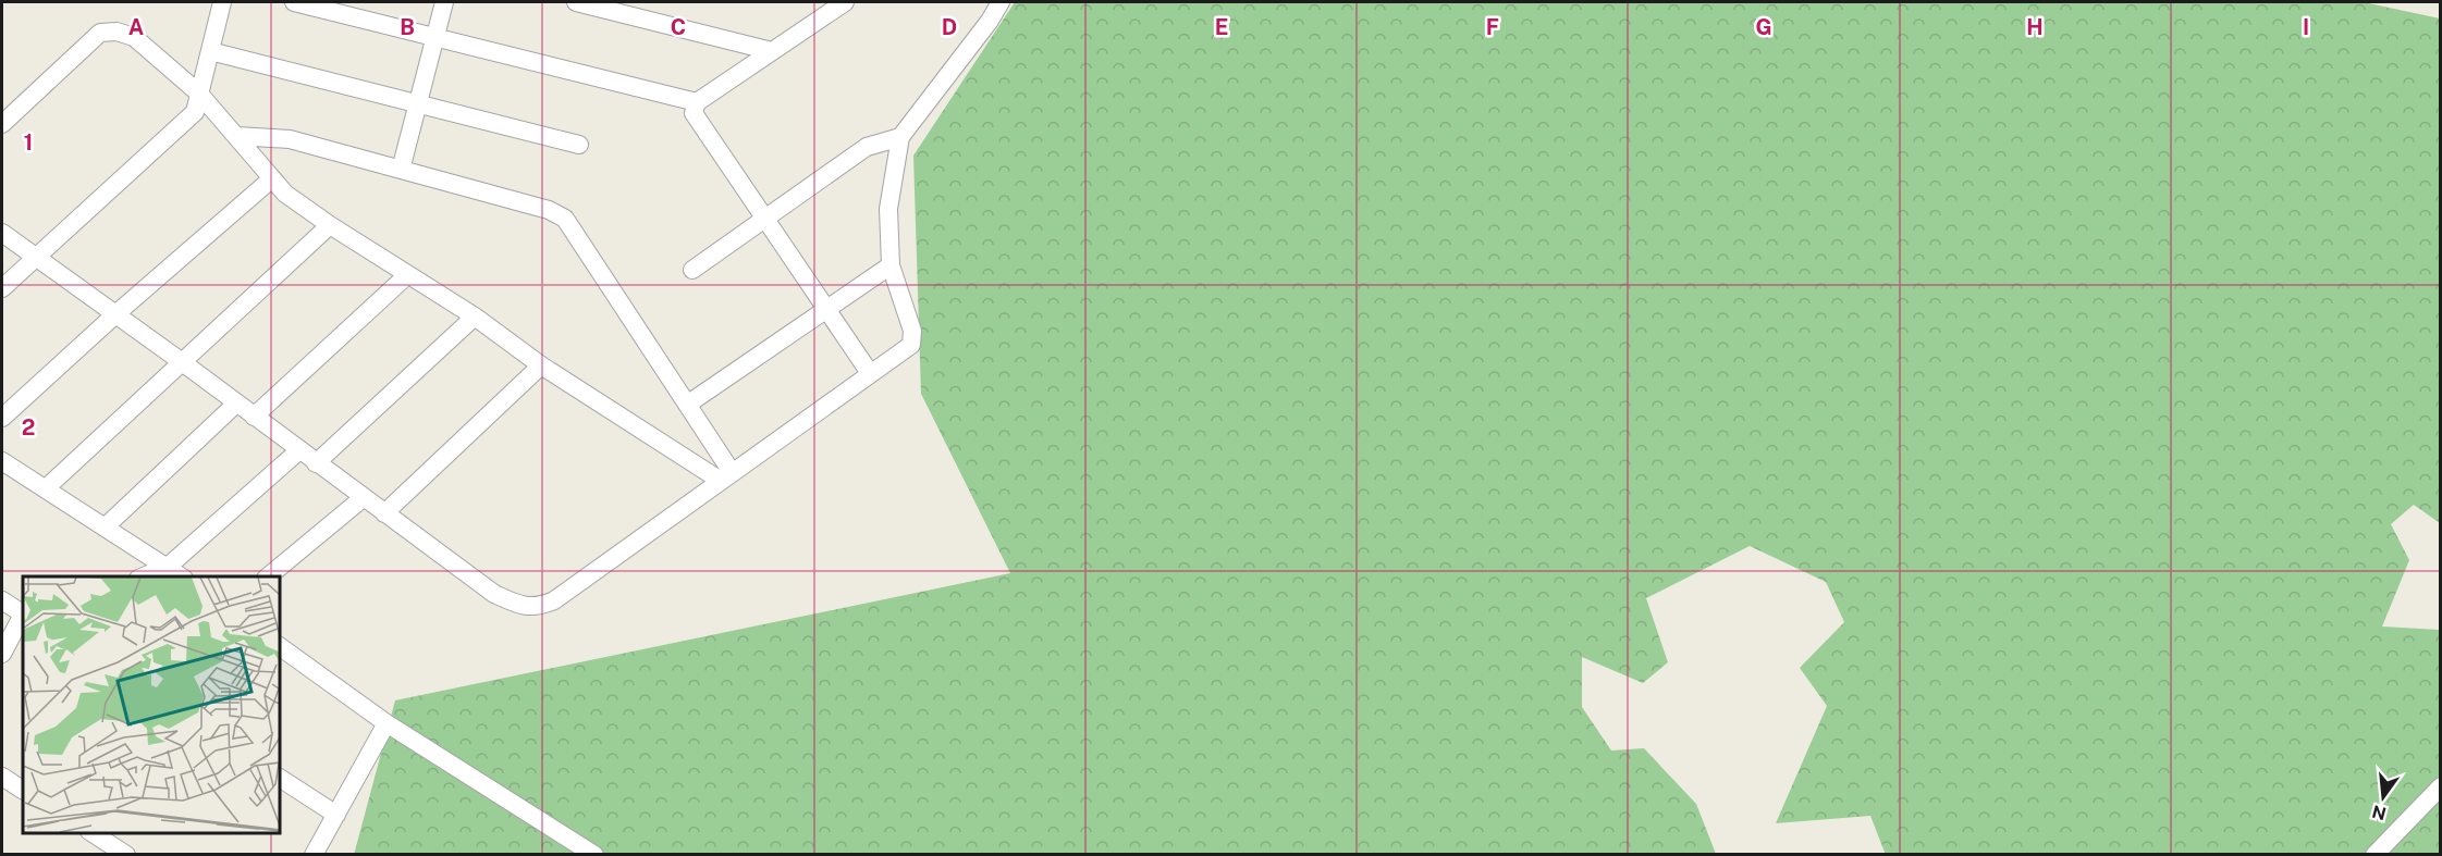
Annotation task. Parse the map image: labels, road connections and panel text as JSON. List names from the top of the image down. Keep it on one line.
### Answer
{"north":"bottom","grid":{"columns":["A","B","C","D","E","F","G","H","I"],"rows":["1","2"]}}
